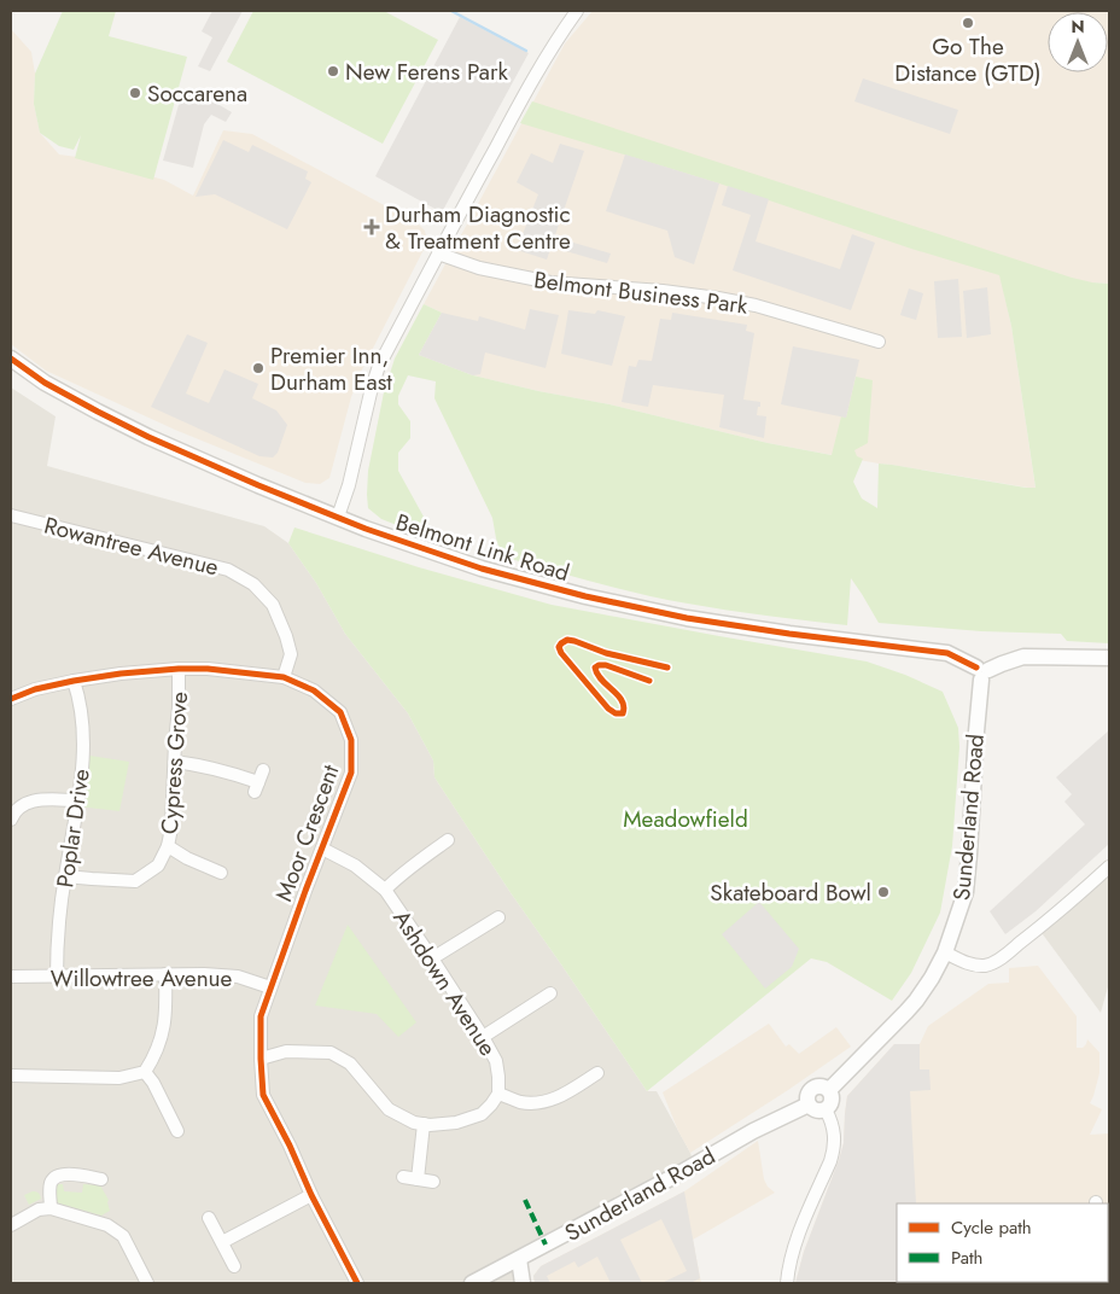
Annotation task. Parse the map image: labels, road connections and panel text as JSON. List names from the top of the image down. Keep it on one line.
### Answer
{"streets":{"street":["Belmont Business Park","Rowantree Avenue","Belmont Link Road","Cypress Grove","Sunderland Road","Poplar Drive","Moor Crescent","Willowtree Avenue","Ashdown Avenue"]},"crossings":[["Rowantree Avenue","Moor Crescent"],["Belmont Link Road","Sunderland Road"],["Cypress Grove","Poplar Drive"],["Cypress Grove","Moor Crescent"],["Poplar Drive","Moor Crescent"],["Poplar Drive","Willowtree Avenue"],["Moor Crescent","Willowtree Avenue"],["Moor Crescent","Ashdown Avenue"]],"parks":["Meadowfield"],"places":{"other":["Go The Distance (GTD)","New Ferens Park","Soccarena","Premier Inn, Durham East","Skateboard Bowl"],"health":["Durham Diagnostic & Treatment Centre"]},"legend":["Cycle path","Path"],"north":"top"}
